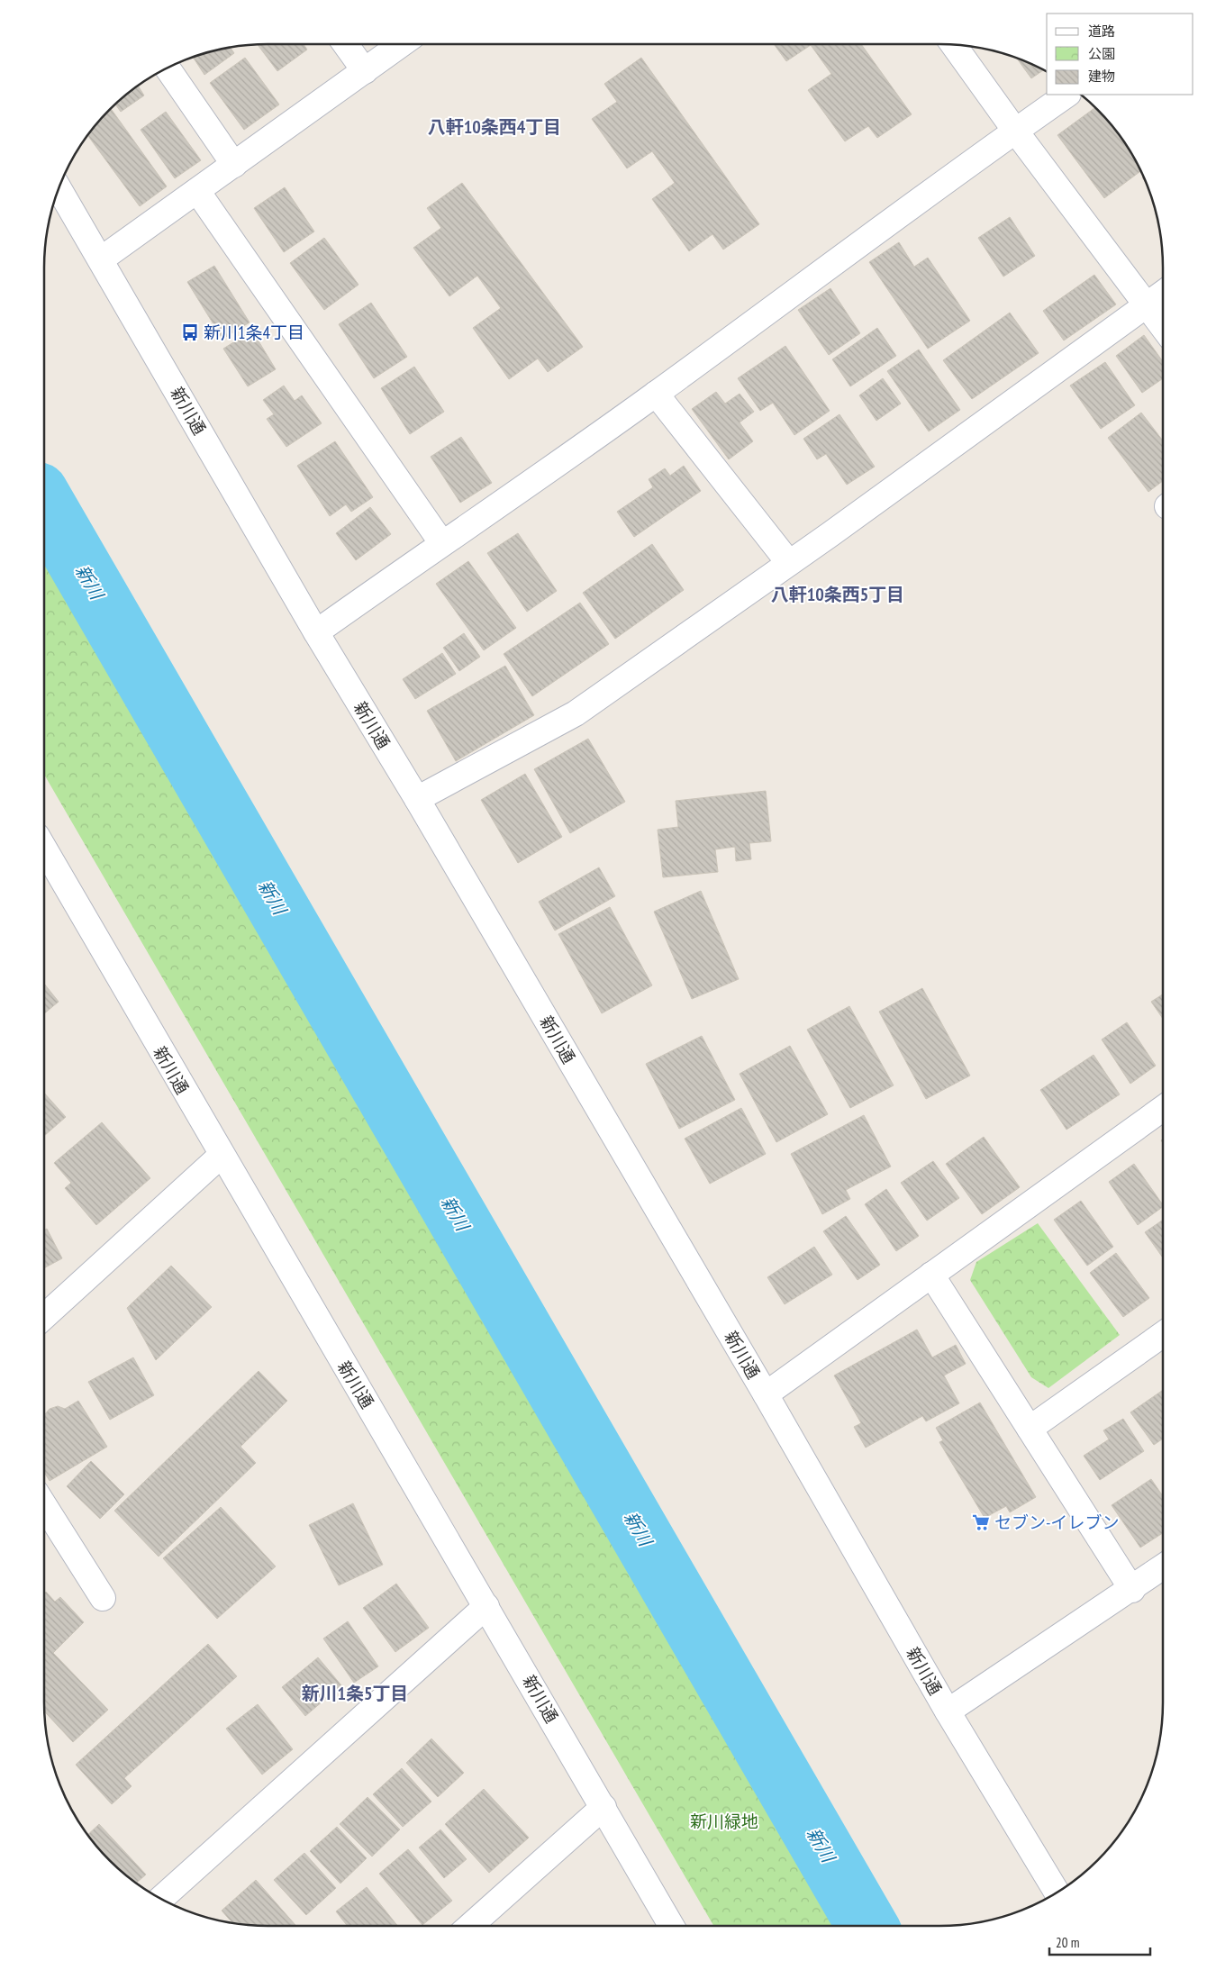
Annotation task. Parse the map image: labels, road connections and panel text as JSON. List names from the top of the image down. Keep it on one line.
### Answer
{"streets":{"street":["新川通"]},"districts":["八軒10条西4丁目","八軒10条西5丁目","新川1条5丁目"],"water":["新川"],"parks":["新川緑地"],"places":{"bus stop":["新川1条4丁目"],"supermarket":["セブン-イレブン"]},"legend":["道路","公園","建物"],"scale_bar":"20 m"}
